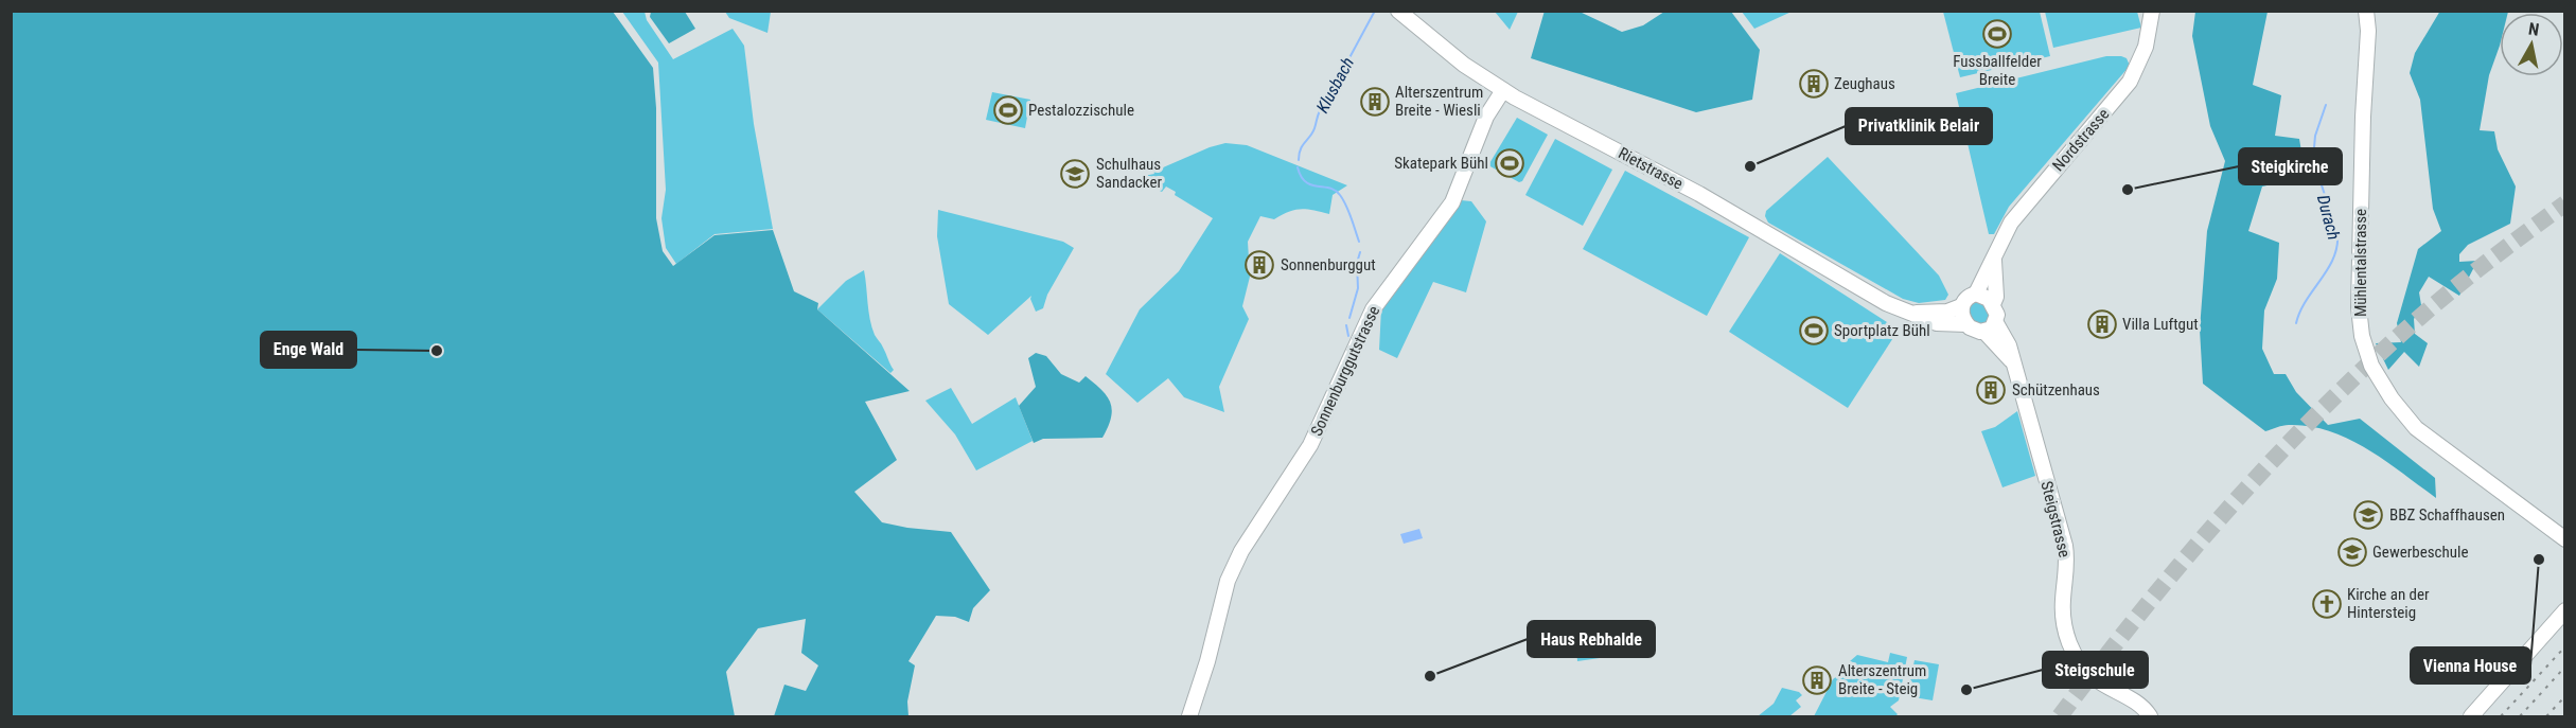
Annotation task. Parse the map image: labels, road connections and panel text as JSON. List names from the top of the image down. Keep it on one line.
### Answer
{"streets":{"street":["Nordstrasse","Rietstrasse","Mühlentalstrasse","Sonnenburggutstrasse","Steigstrasse"]},"crossings":[["Nordstrasse","Rietstrasse"],["Nordstrasse","Steigstrasse"],["Rietstrasse","Sonnenburggutstrasse"],["Rietstrasse","Steigstrasse"]],"water":["Klusbach","Durach"],"places":{"sports":["Fussballfelder Breite","Pestalozzischule","Skatepark Bühl","Sportplatz Bühl"],"building":["Zeughaus","Alterszentrum Breite - Wiesli","Sonnenburggut","Villa Luftgut","Schützenhaus","Alterszentrum Breite - Steig"],"other":["Privatklinik Belair","Steigkirche","Enge Wald","Vienna House","Haus Rebhalde","Steigschule"],"school or university":["Schulhaus Sandacker","BBZ Schaffhausen","Gewerbeschule"],"church":["Kirche an der Hintersteig"]},"north":"top"}
